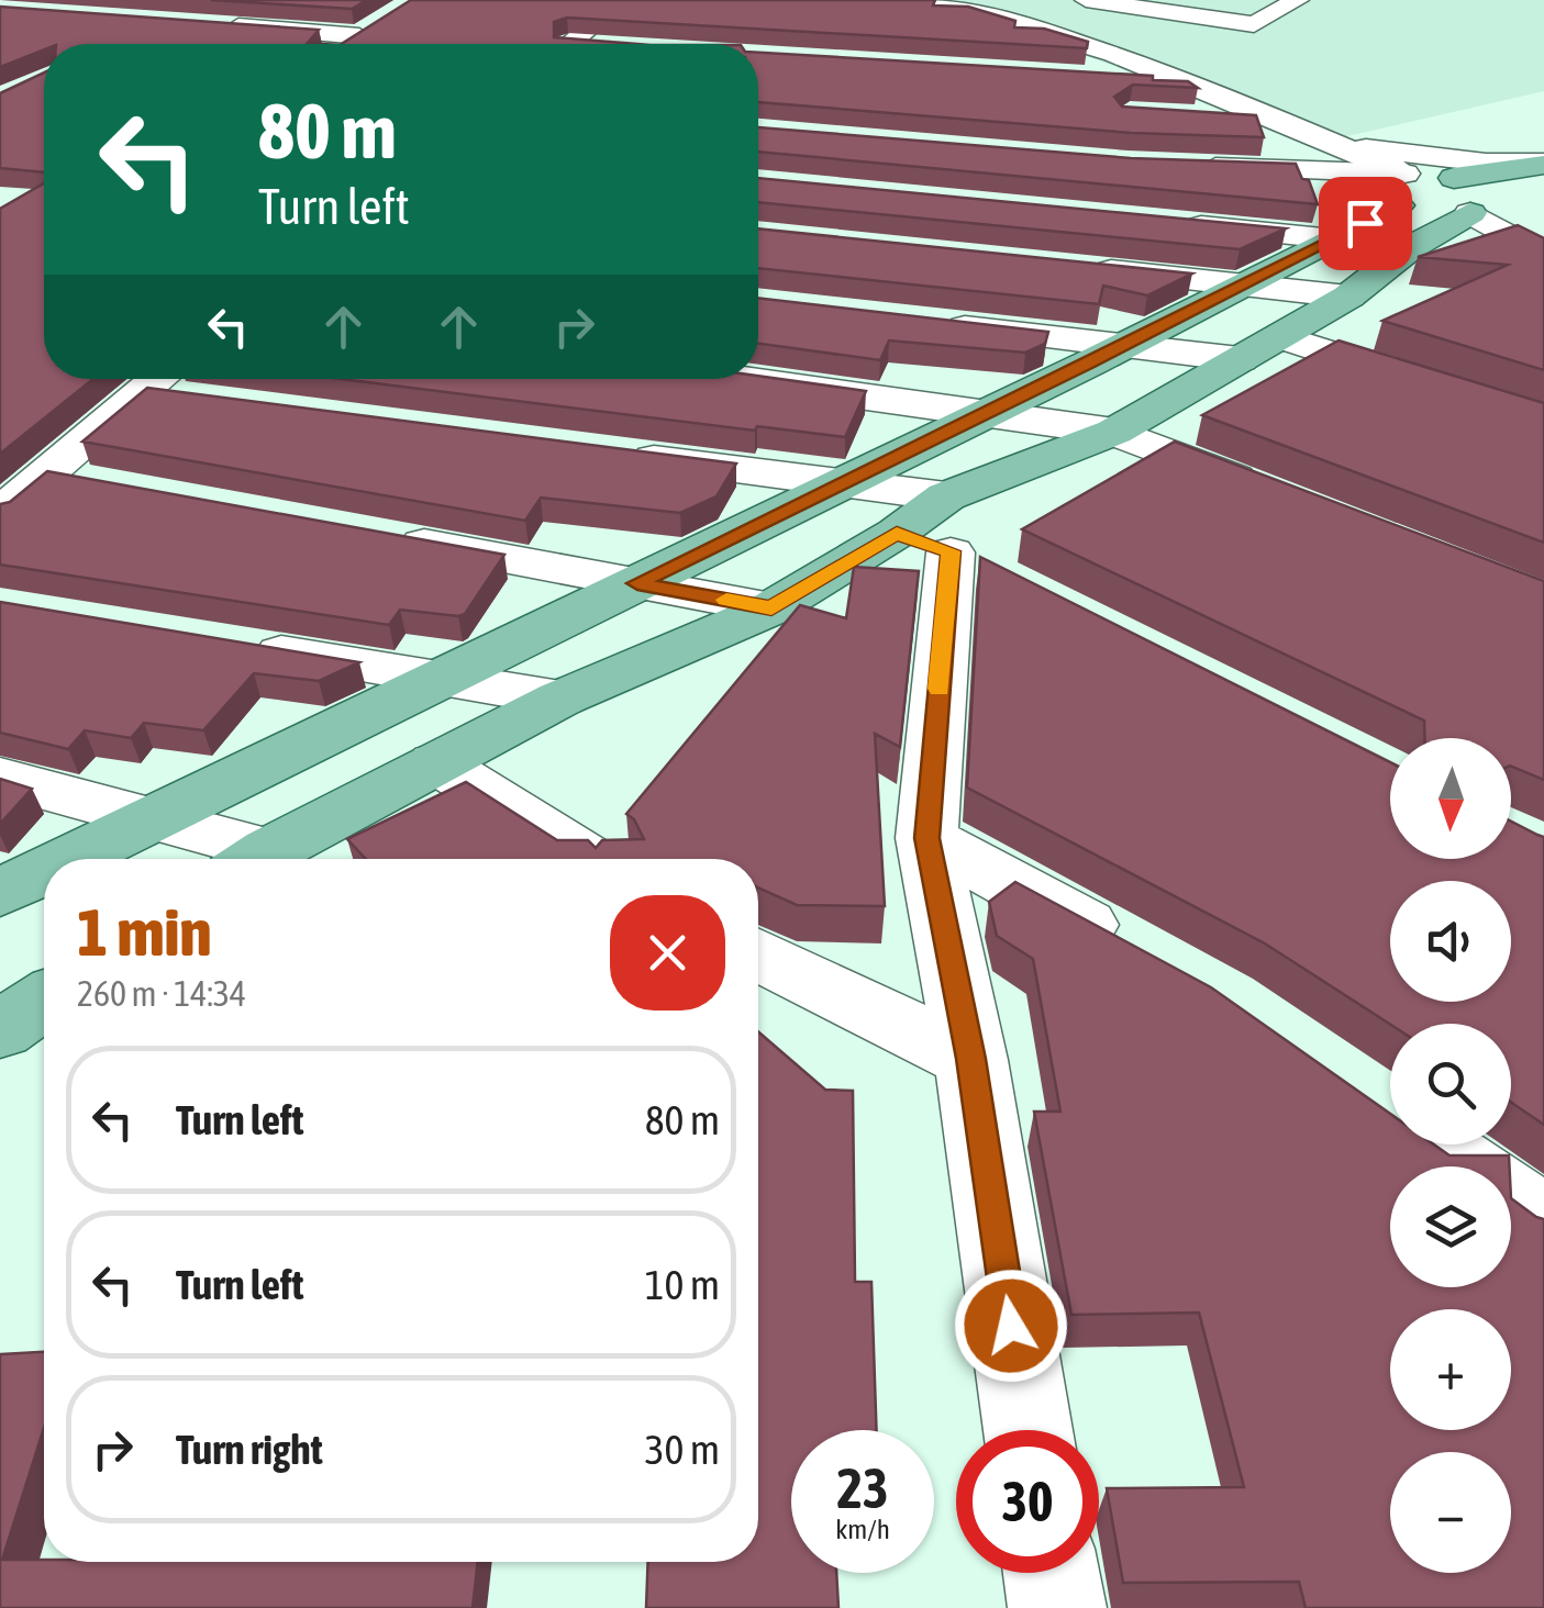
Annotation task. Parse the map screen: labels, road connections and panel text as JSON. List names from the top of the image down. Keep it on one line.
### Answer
{"north":"bottom","page":{"turn":["80 m","Turn left"],"map_buttons":["+","−"],"heading":["1 min","260 m · 14:34"],"list":[{"name":"Turn left","value":"80 m"},{"name":"Turn left","value":"10 m"},{"name":"Turn right","value":"30 m"}],"speed":"23 km/h","limit":"30"}}
